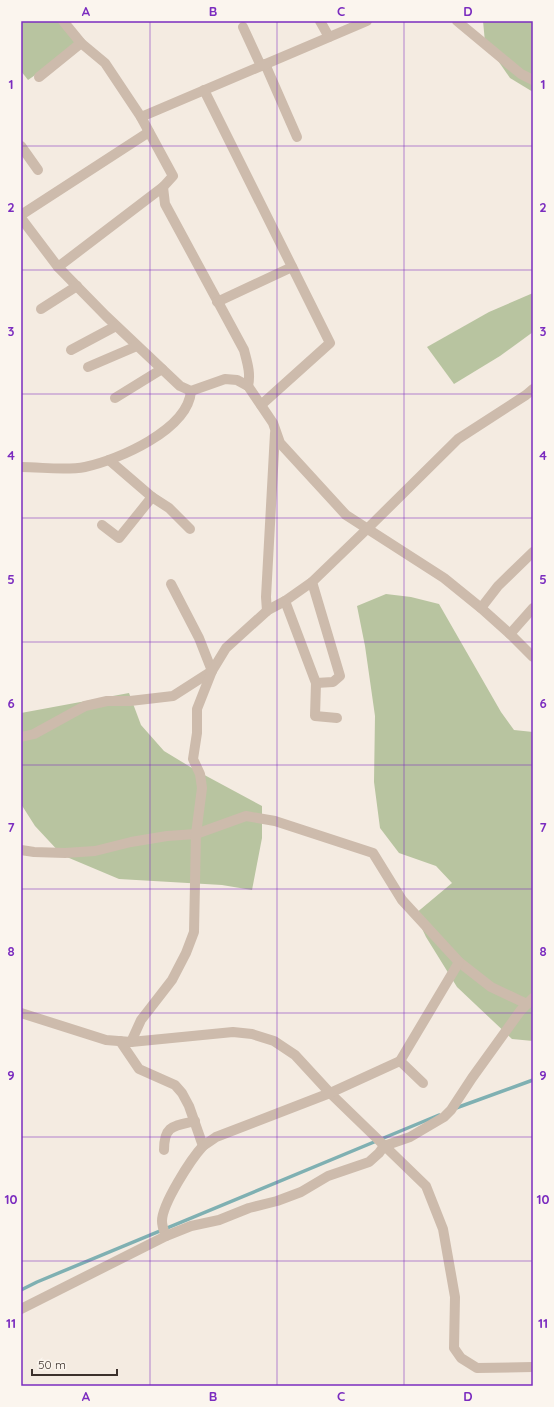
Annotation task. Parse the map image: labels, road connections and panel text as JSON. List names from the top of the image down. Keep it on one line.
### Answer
{"scale_bar":"50 m","grid":{"columns":["A","B","C","D"],"rows":["1","2","3","4","5","6","7","8","9","10","11"]}}
